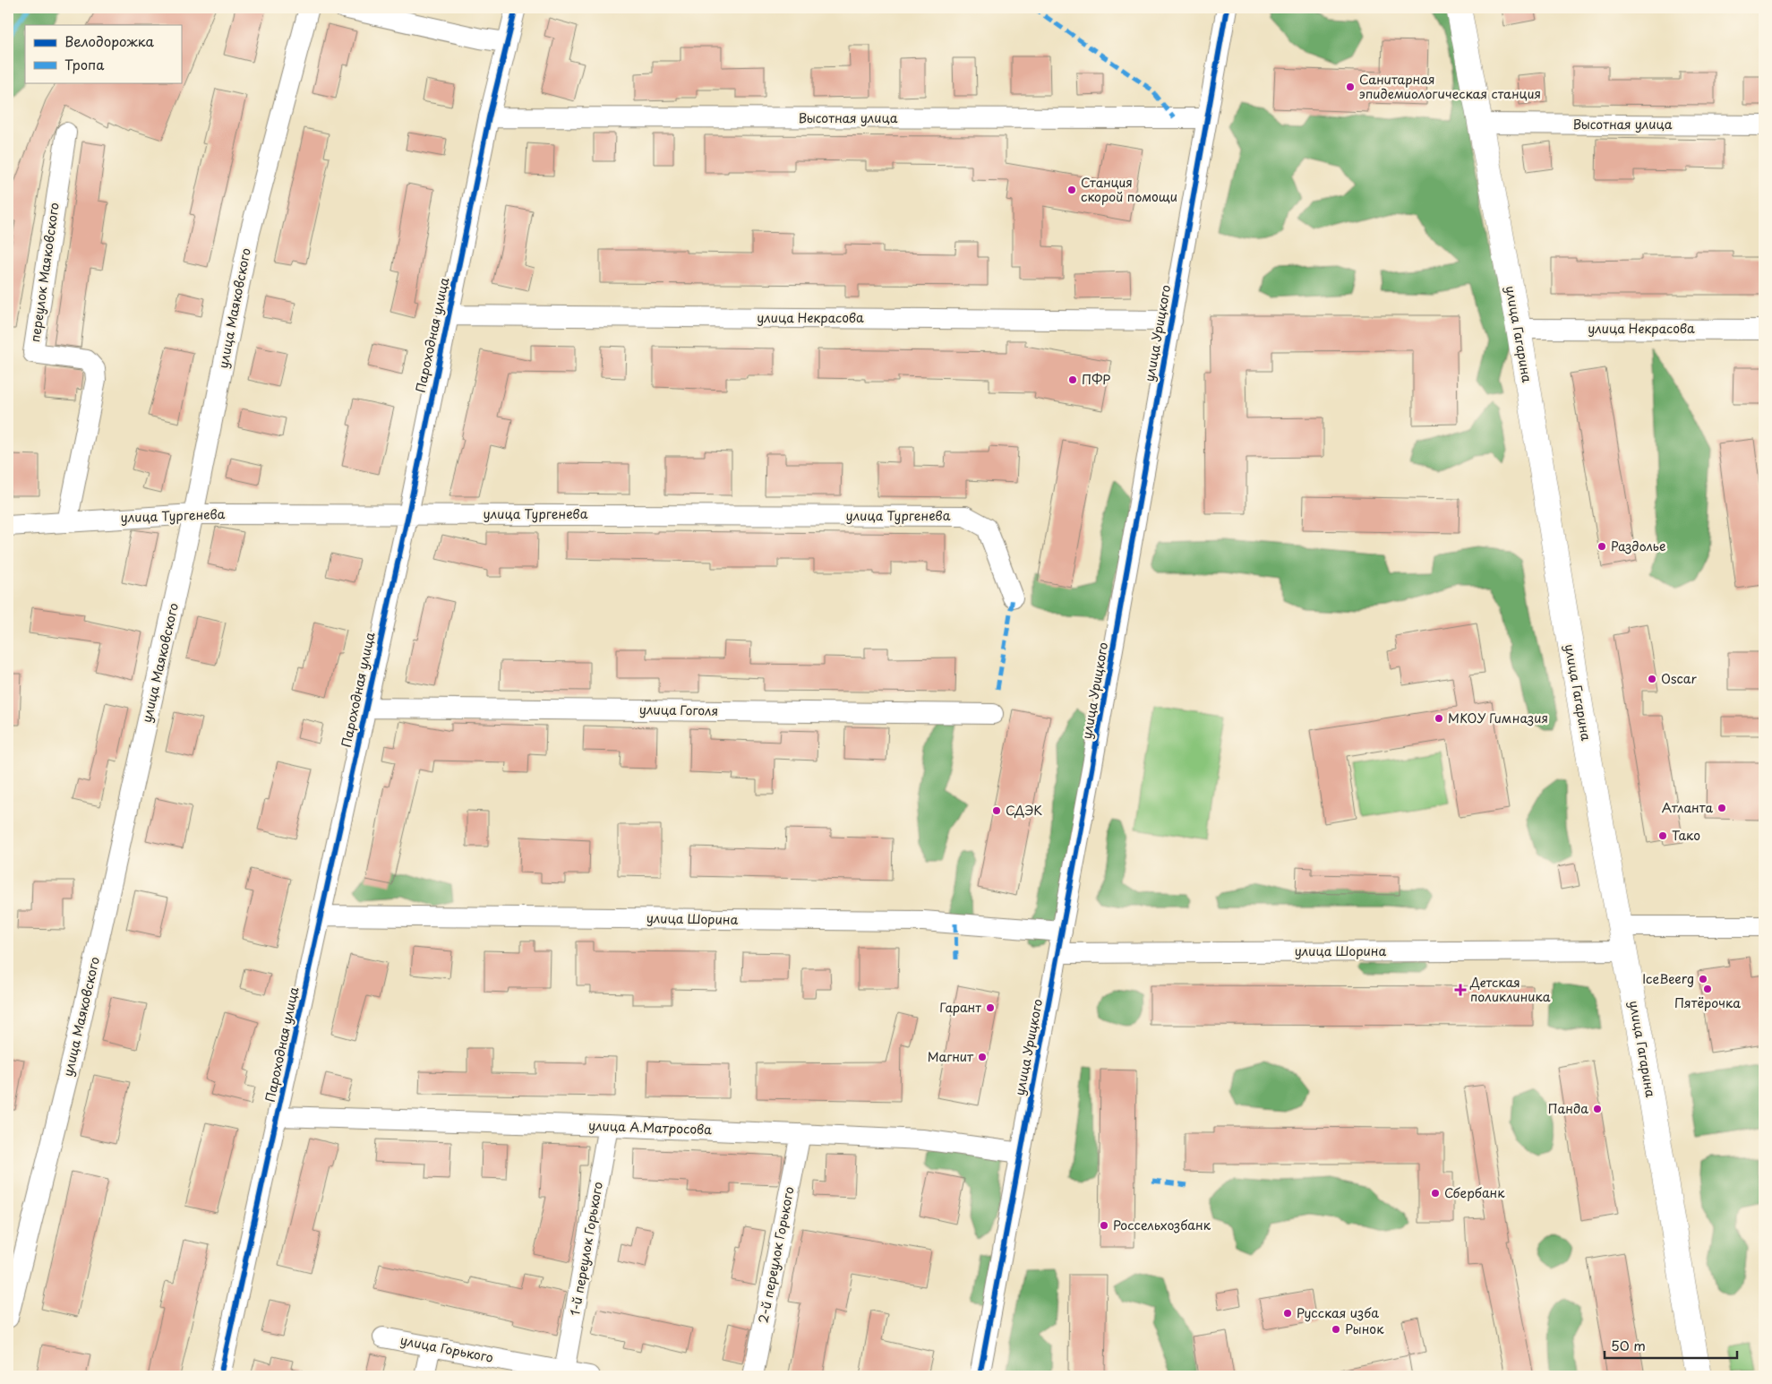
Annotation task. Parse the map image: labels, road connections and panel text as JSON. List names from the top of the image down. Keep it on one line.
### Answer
{"streets":{"street":["Высотная улица","переулок Маяковского","улица Маяковского","улица Некрасова","улица Урицкого","улица Гагарина","Пароходная улица","улица Тургенева","улица Гоголя","улица Шорина","улица А.Матросова","1-й переулок Горького","2-й переулок Горького","улица Горького"]},"crossings":[["Высотная улица","улица Урицкого"],["Высотная улица","улица Гагарина"],["Высотная улица","Пароходная улица"],["переулок Маяковского","улица Тургенева"],["улица Маяковского","улица Тургенева"],["улица Некрасова","улица Урицкого"],["улица Некрасова","улица Гагарина"],["улица Некрасова","Пароходная улица"],["улица Урицкого","улица Шорина"],["улица Урицкого","улица А.Матросова"],["улица Гагарина","улица Шорина"],["Пароходная улица","улица Тургенева"],["Пароходная улица","улица Гоголя"],["Пароходная улица","улица Шорина"],["Пароходная улица","улица А.Матросова"],["улица А.Матросова","1-й переулок Горького"],["улица А.Матросова","2-й переулок Горького"],["1-й переулок Горького","улица Горького"]],"places":{"other":["Санитарная эпидемиологическая станция","Станция скорой помощи","ПФР","Раздолье","Oscar","МКОУ Гимназия","Атланта","СДЭК","Тако","IceBeerg","Пятёрочка","Гарант","Магнит","Панда","Сбербанк","Россельхозбанк","Русская изба","Рынок"],"health":["Детская поликлиника"]},"legend":["Велодорожка","Тропа"],"scale_bar":"50 m"}
